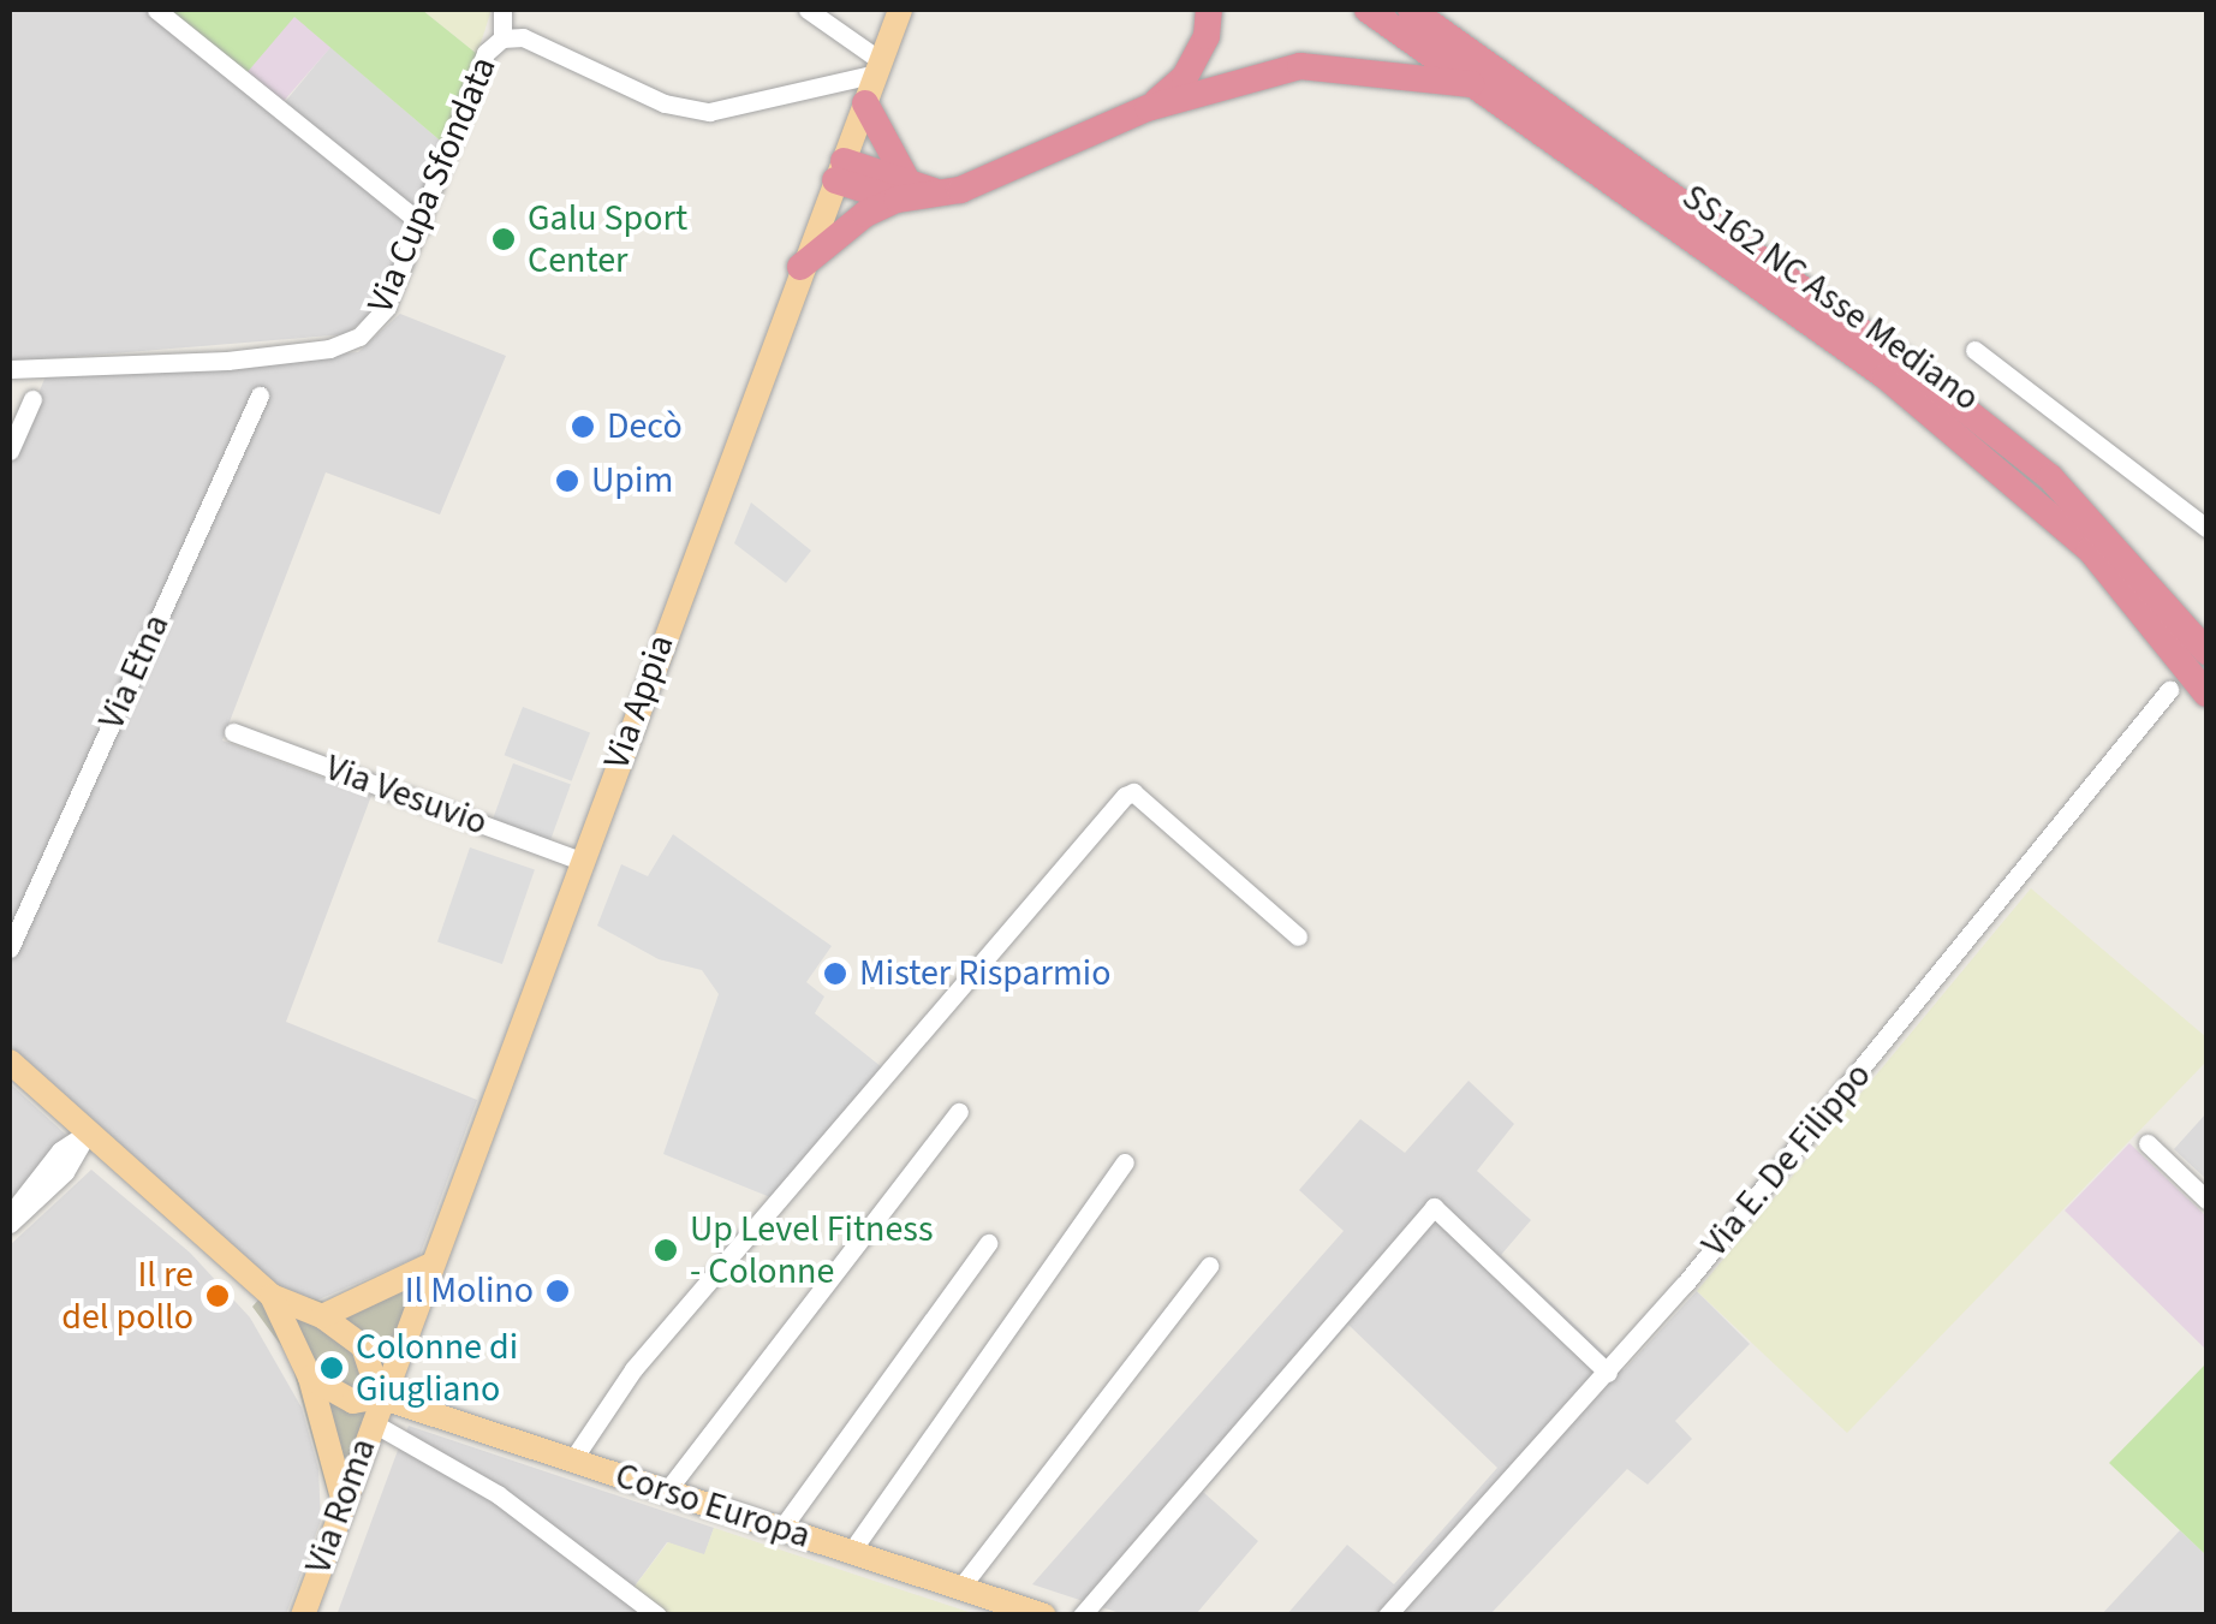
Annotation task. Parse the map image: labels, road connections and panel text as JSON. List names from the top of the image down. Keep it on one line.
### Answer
{"streets":{"highway":["SS162 NC Asse Mediano"],"main road":["Via Appia","Via Roma","Corso Europa"],"street":["Via Cupa Sfondata","Via Etna","Via Vesuvio","Via E. De Filippo"]},"crossings":[["Via Cupa Sfondata","Via Appia"],["Via Appia","Via Vesuvio"],["Via Appia","Via Roma"],["Via Appia","Corso Europa"],["Via Roma","Corso Europa"]],"places":["Galu Sport Center","Decò","Upim","Mister Risparmio","Up Level Fitness - Colonne","Il Molino","Il re del pollo","Colonne di Giugliano"]}
